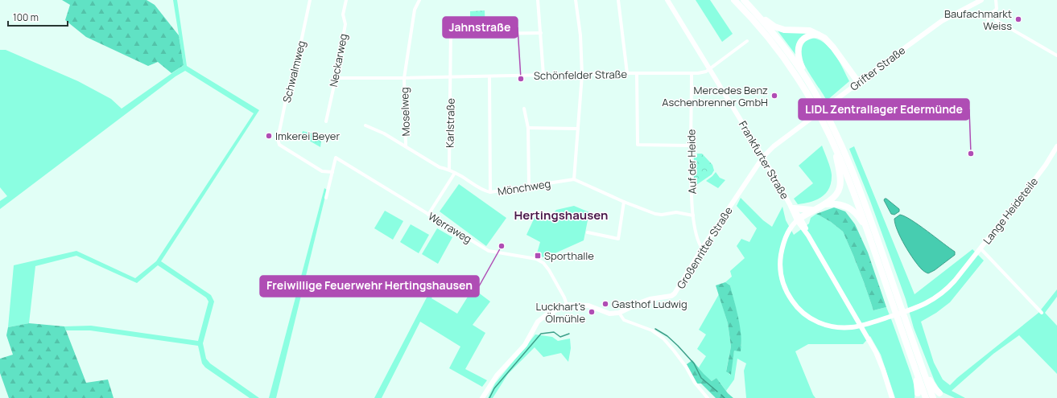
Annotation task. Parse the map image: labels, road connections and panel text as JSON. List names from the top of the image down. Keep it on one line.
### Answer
{"streets":{"street":["Neckarweg","Grifter Straße","Schwalmweg","Schönfelder Straße","Moselweg","Karlstraße","Frankfurter Straße","Auf der Heide","Mönchweg","Lange Heideteile","Werraweg","Großenritter Straße"]},"crossings":[["Neckarweg","Schönfelder Straße"],["Grifter Straße","Frankfurter Straße"],["Grifter Straße","Großenritter Straße"],["Schwalmweg","Werraweg"],["Schönfelder Straße","Moselweg"],["Schönfelder Straße","Karlstraße"],["Schönfelder Straße","Frankfurter Straße"],["Schönfelder Straße","Auf der Heide"],["Moselweg","Mönchweg"],["Karlstraße","Mönchweg"],["Frankfurter Straße","Großenritter Straße"],["Auf der Heide","Großenritter Straße"]],"districts":["Hertingshausen"],"places":{"other":["Baufachmarkt Weiss","Jahnstraße","Mercedes Benz Aschenbrenner GmbH","Imkerei Beyer","LIDL Zentrallager Edermünde","Freiwillige Feuerwehr Hertingshausen","Gasthof Ludwig","Luckhart's Ölmühle"],"transit":["Sporthalle"]},"scale_bar":"100 m"}
